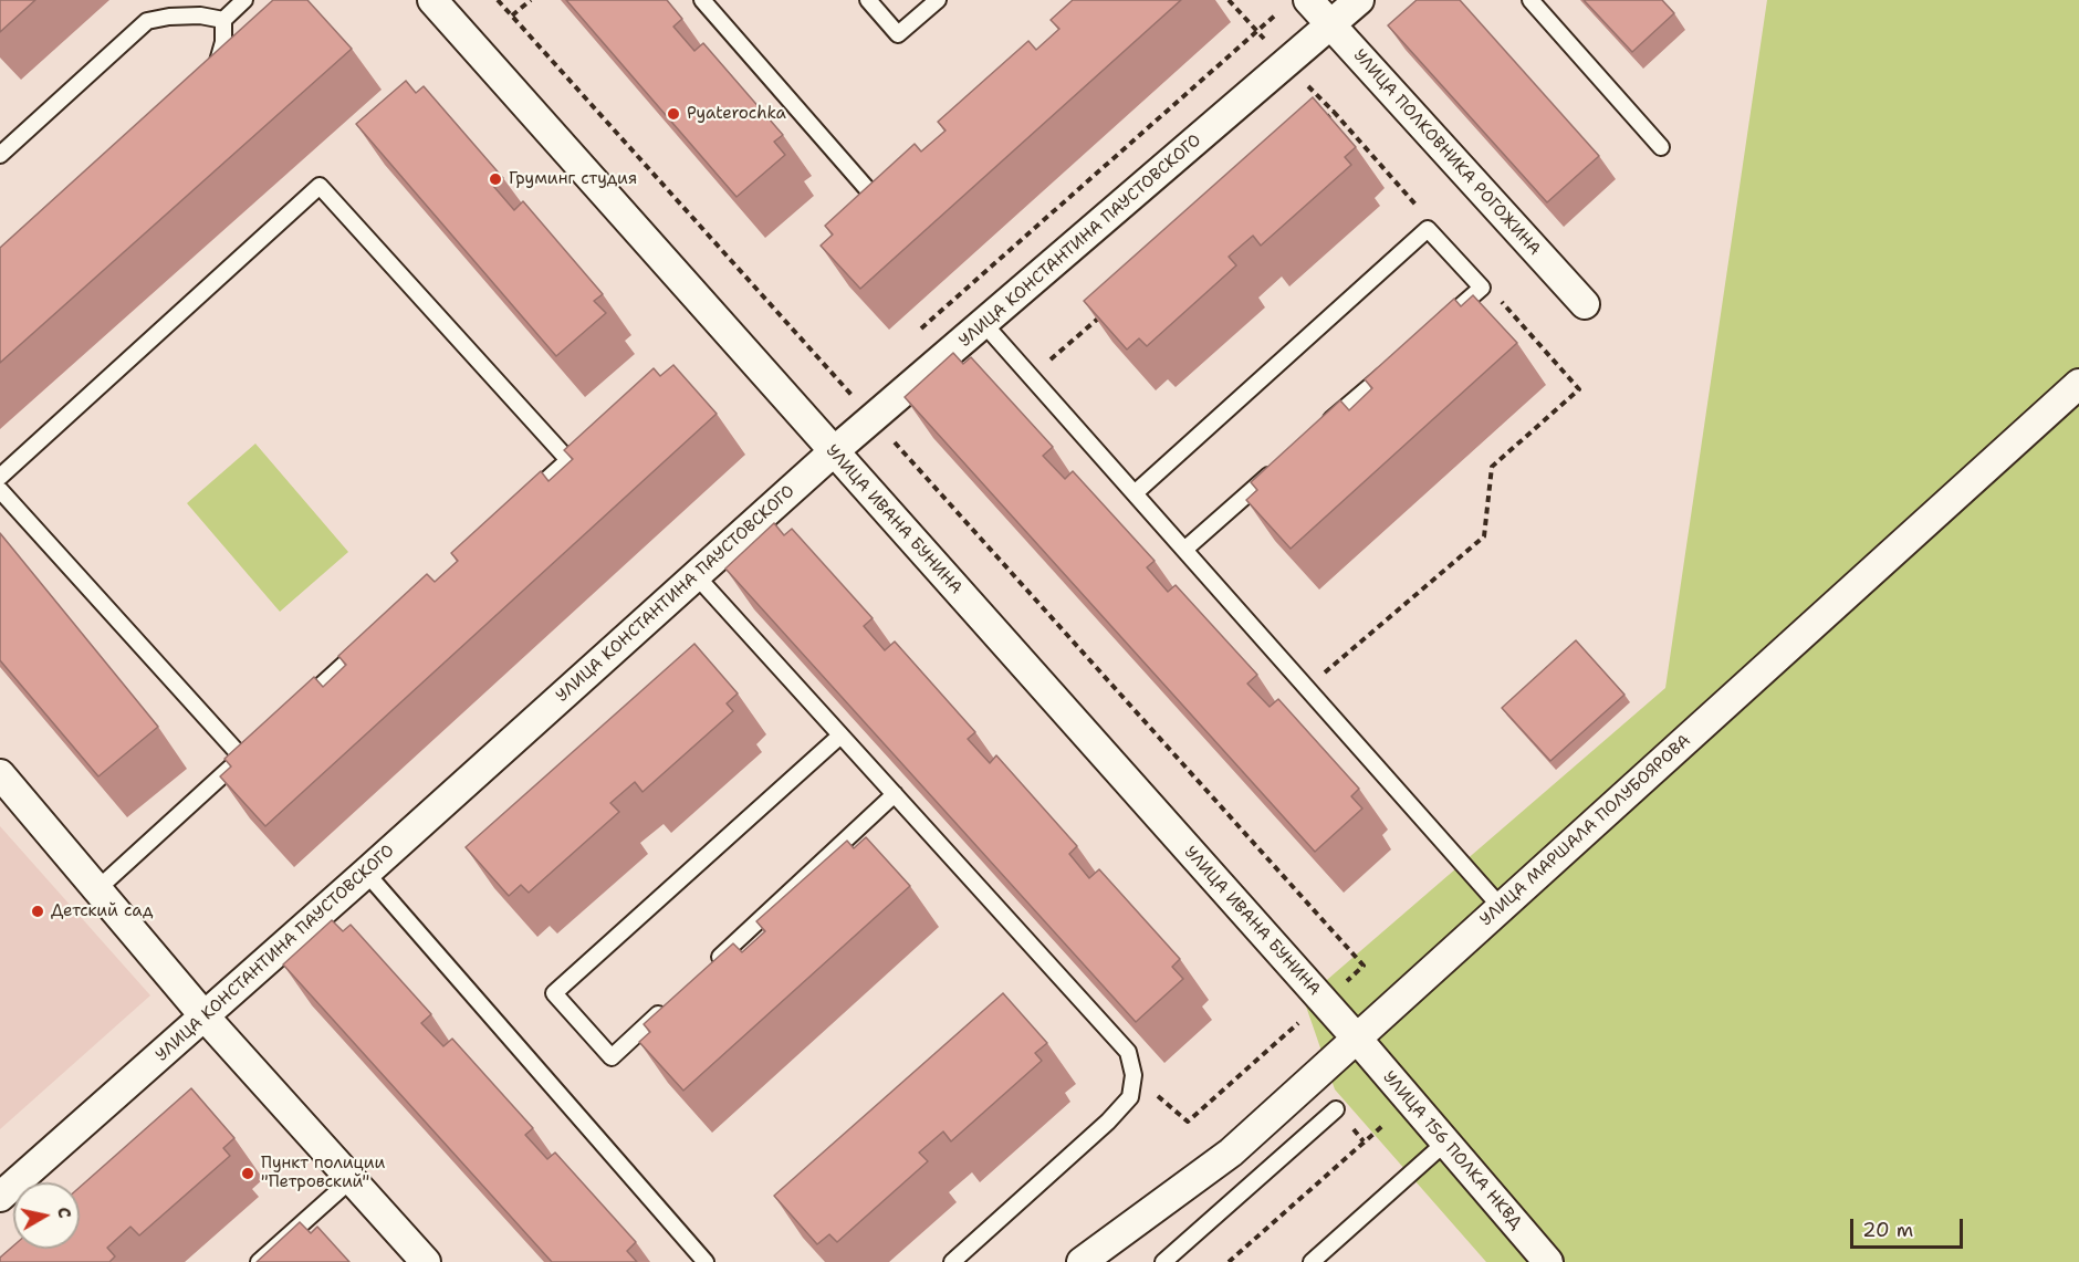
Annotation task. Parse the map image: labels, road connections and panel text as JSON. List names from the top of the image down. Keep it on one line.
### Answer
{"streets":{"street":["УЛИЦА ПОЛКОВНИКА РОГОЖИНА","УЛИЦА КОНСТАНТИНА ПАУСТОВСКОГО","УЛИЦА ИВАНА БУНИНА","УЛИЦА МАРШАЛА ПОЛУБОЯРОВА","УЛИЦА 156 ПОЛКА НКВД"]},"crossings":[["УЛИЦА ПОЛКОВНИКА РОГОЖИНА","УЛИЦА КОНСТАНТИНА ПАУСТОВСКОГО"],["УЛИЦА КОНСТАНТИНА ПАУСТОВСКОГО","УЛИЦА ИВАНА БУНИНА"],["УЛИЦА ИВАНА БУНИНА","УЛИЦА МАРШАЛА ПОЛУБОЯРОВА"],["УЛИЦА ИВАНА БУНИНА","УЛИЦА 156 ПОЛКА НКВД"],["УЛИЦА МАРШАЛА ПОЛУБОЯРОВА","УЛИЦА 156 ПОЛКА НКВД"]],"places":["Pyaterochka","Груминг студия","Детский сад","Пункт полиции \"Петровский\""],"scale_bar":"20 m","north":"right"}
